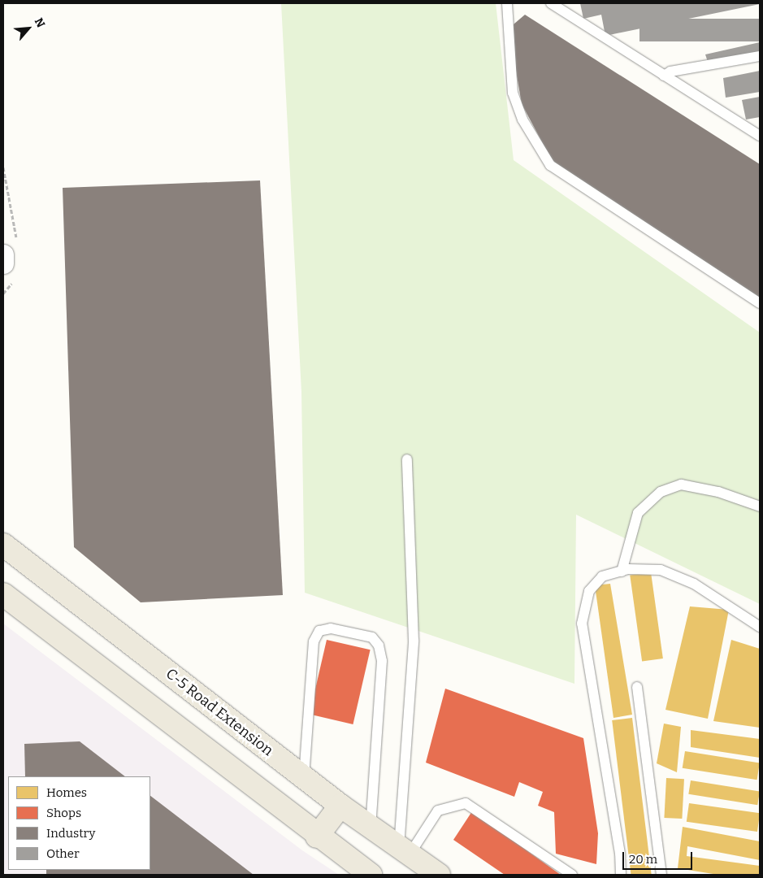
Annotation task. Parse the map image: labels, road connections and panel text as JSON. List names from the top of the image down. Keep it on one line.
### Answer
{"streets":{"main road":["C-5 Road Extension"]},"legend":["Homes","Shops","Industry","Other"],"scale_bar":"20 m","north":"top right"}
